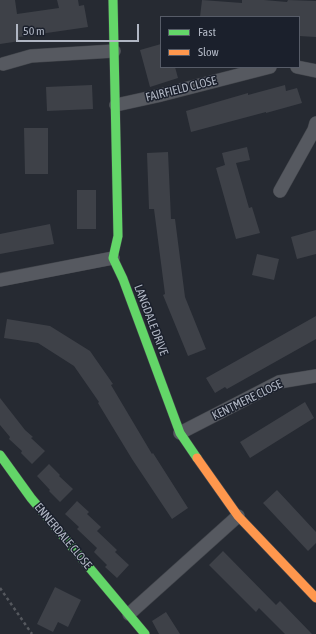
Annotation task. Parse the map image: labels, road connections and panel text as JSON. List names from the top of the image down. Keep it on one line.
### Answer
{"streets":{"street":["FAIRFIELD CLOSE","LANGDALE DRIVE","KENTMERE CLOSE","ENNERDALE CLOSE"]},"crossings":[["LANGDALE DRIVE","KENTMERE CLOSE"]],"legend":["Fast","Slow"],"scale_bar":"50 m"}
